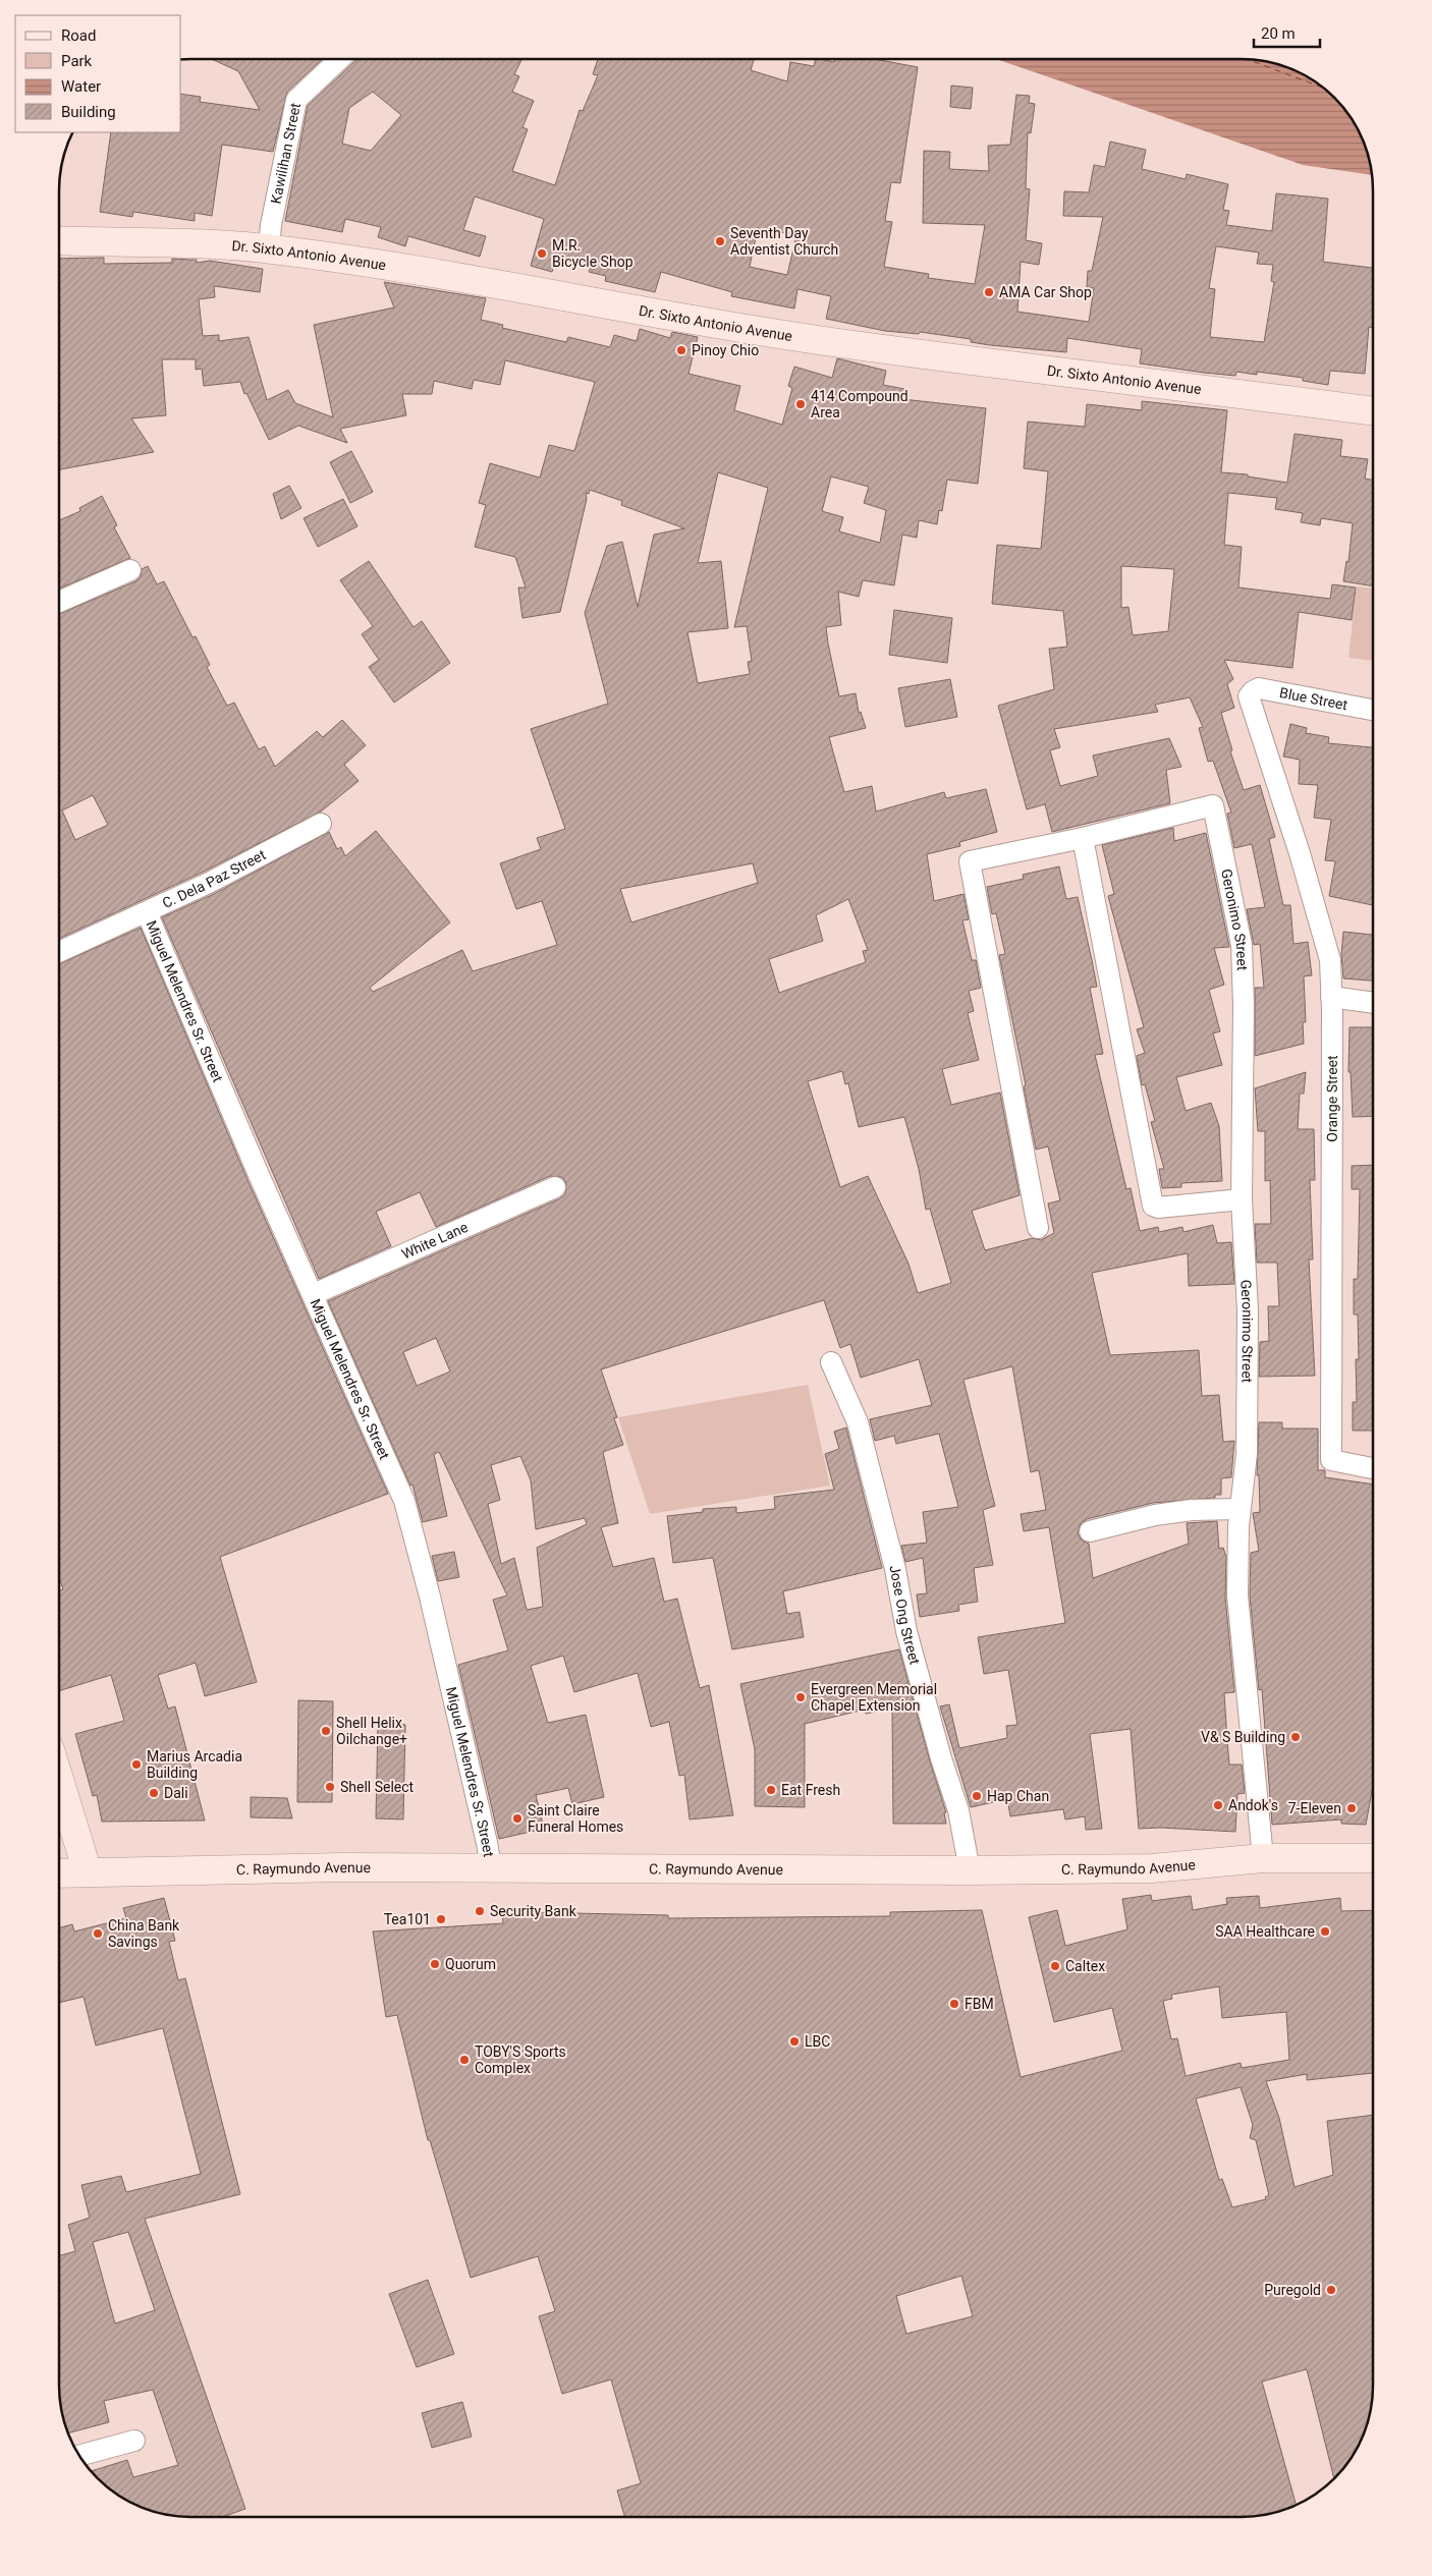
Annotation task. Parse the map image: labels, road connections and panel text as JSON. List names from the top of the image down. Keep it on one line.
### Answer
{"streets":{"main road":["Dr. Sixto Antonio Avenue","C. Raymundo Avenue"],"street":["Kawilihan Street","Blue Street","C. Dela Paz Street","Geronimo Street","Miguel Melendres Sr. Street","Orange Street","White Lane","Jose Ong Street"]},"crossings":[["Kawilihan Street","Dr. Sixto Antonio Avenue"],["Blue Street","Orange Street"],["C. Dela Paz Street","Miguel Melendres Sr. Street"],["Geronimo Street","C. Raymundo Avenue"],["Miguel Melendres Sr. Street","White Lane"],["Miguel Melendres Sr. Street","C. Raymundo Avenue"],["Jose Ong Street","C. Raymundo Avenue"]],"places":["Seventh Day Adventist Church","M.R. Bicycle Shop","AMA Car Shop","Pinoy Chio","414 Compound Area","Evergreen Memorial Chapel Extension","Shell Helix Oilchange+","V& S Building","Marius Arcadia Building","Shell Select","Eat Fresh","Dali","Hap Chan","Andok's","7-Eleven","Saint Claire Funeral Homes","Security Bank","Tea101","SAA Healthcare","China Bank Savings","Quorum","Caltex","FBM","LBC","TOBY'S Sports Complex","Puregold"],"legend":["Road","Park","Water","Building"],"scale_bar":"20 m"}
